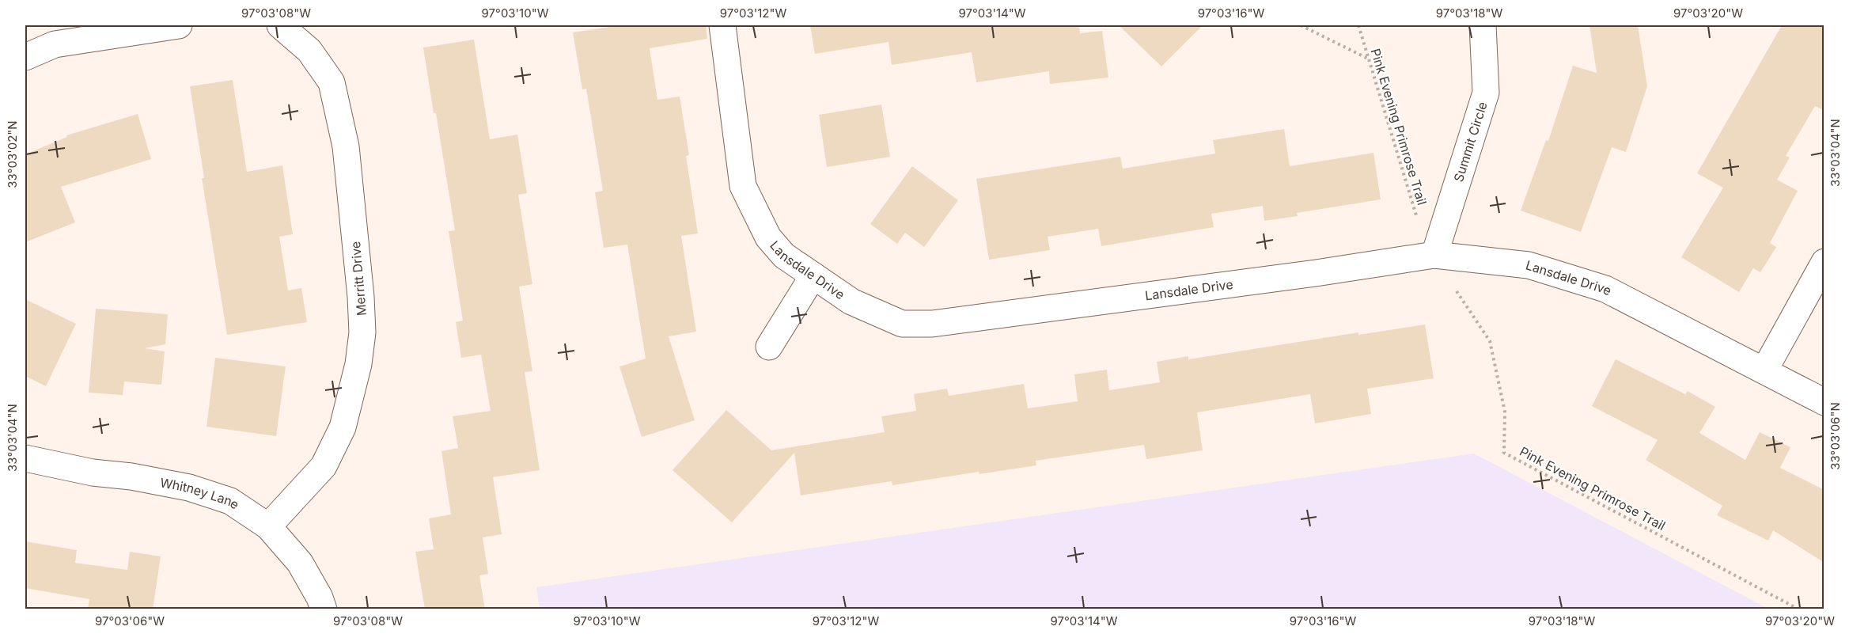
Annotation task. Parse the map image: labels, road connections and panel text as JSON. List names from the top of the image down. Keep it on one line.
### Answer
{"streets":{"street":["Summit Circle","Lansdale Drive","Merritt Drive","Whitney Lane"],"path":["Pink Evening Primrose Trail"]},"crossings":[["Summit Circle","Lansdale Drive"],["Merritt Drive","Whitney Lane"]],"coordinates":["97°03'08\"W","97°03'10\"W","97°03'12\"W","97°03'14\"W","97°03'16\"W","97°03'18\"W","97°03'20\"W","33°03'04\"N","33°03'02\"N","33°03'06\"N","97°03'06\"W"]}
